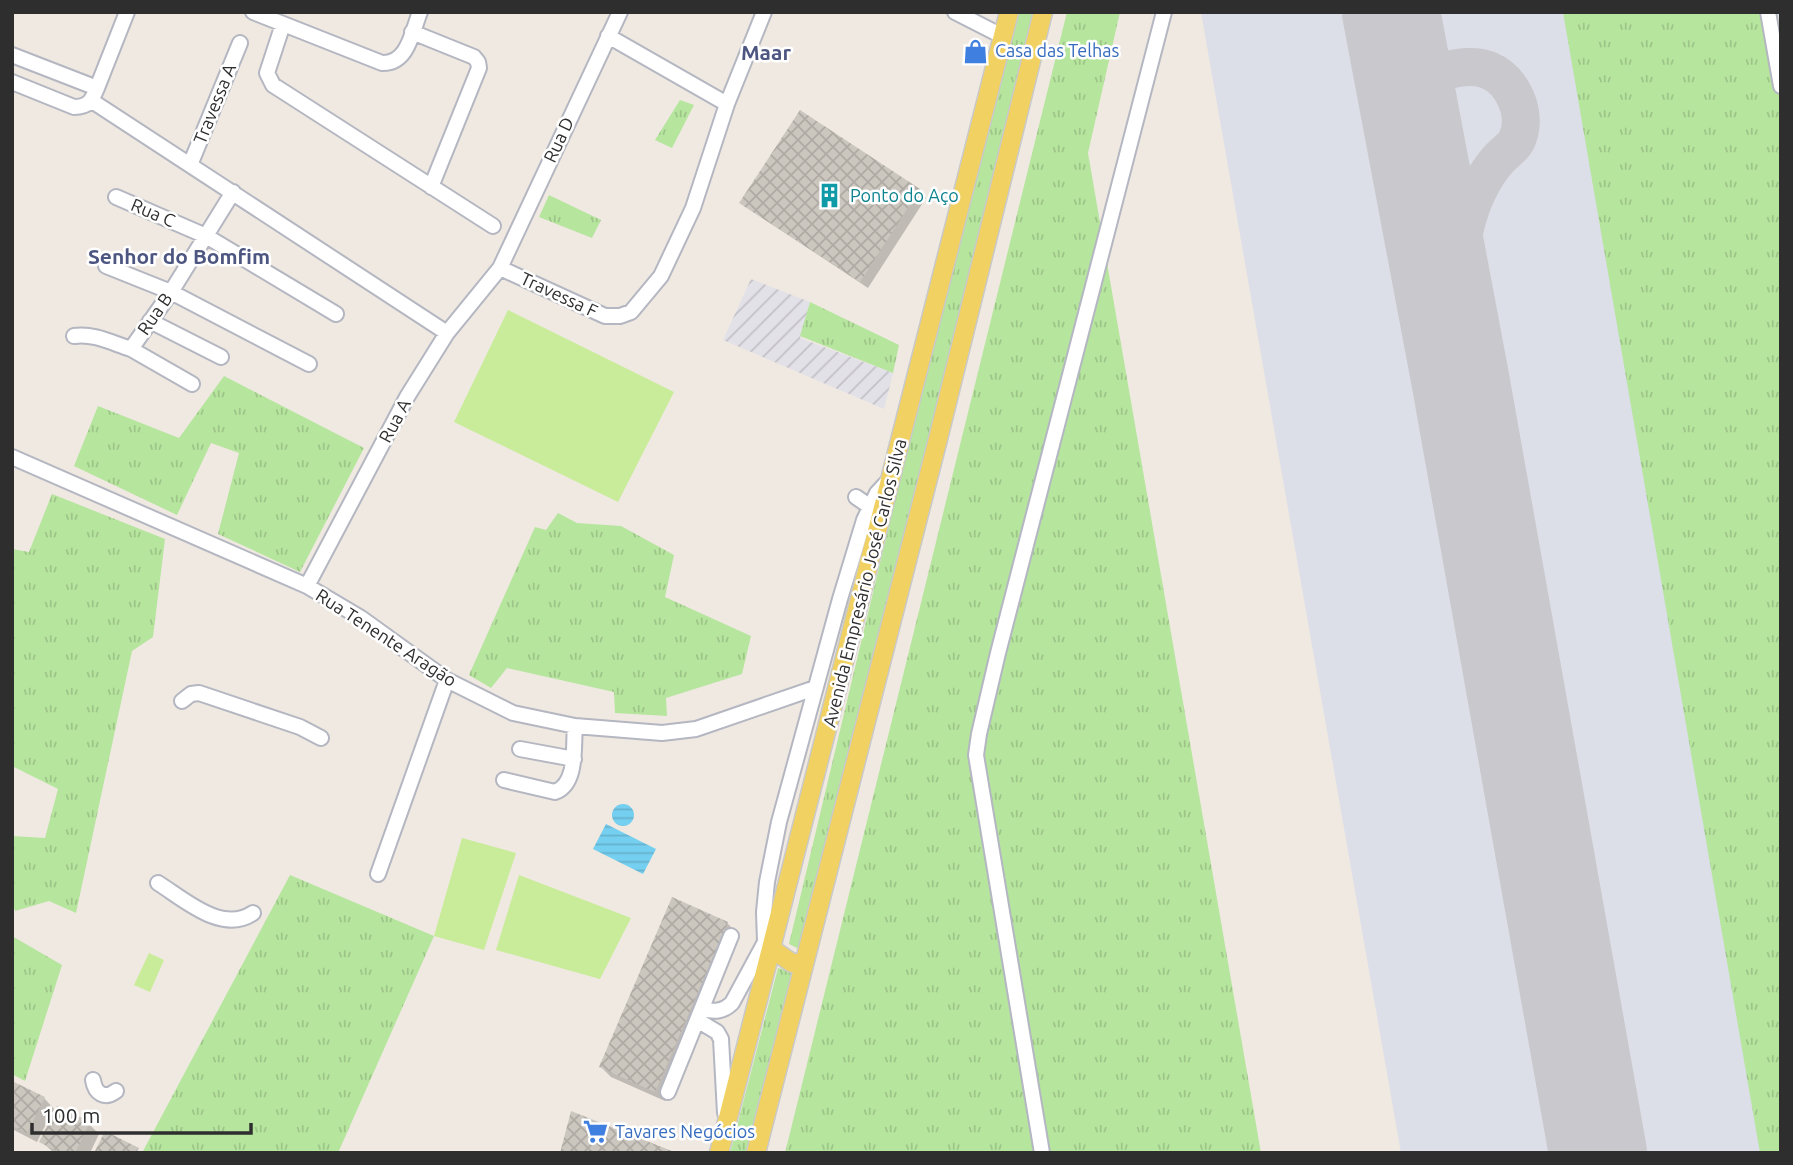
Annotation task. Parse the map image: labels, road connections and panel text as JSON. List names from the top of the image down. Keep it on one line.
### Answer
{"streets":{"main road":["Avenida Empresário José Carlos Silva"],"street":["Travessa A","Rua D","Rua C","Travessa F","Rua B","Rua A","Rua Tenente Aragão"]},"crossings":[["Rua D","Travessa F"],["Rua D","Rua A"],["Rua C","Rua B"],["Travessa F","Rua A"],["Rua A","Rua Tenente Aragão"]],"districts":["Maar","Senhor do Bomfim"],"places":{"shop":["Casa das Telhas"],"building":["Ponto do Aço"],"supermarket":["Tavares Negócios"]},"scale_bar":"100 m"}
